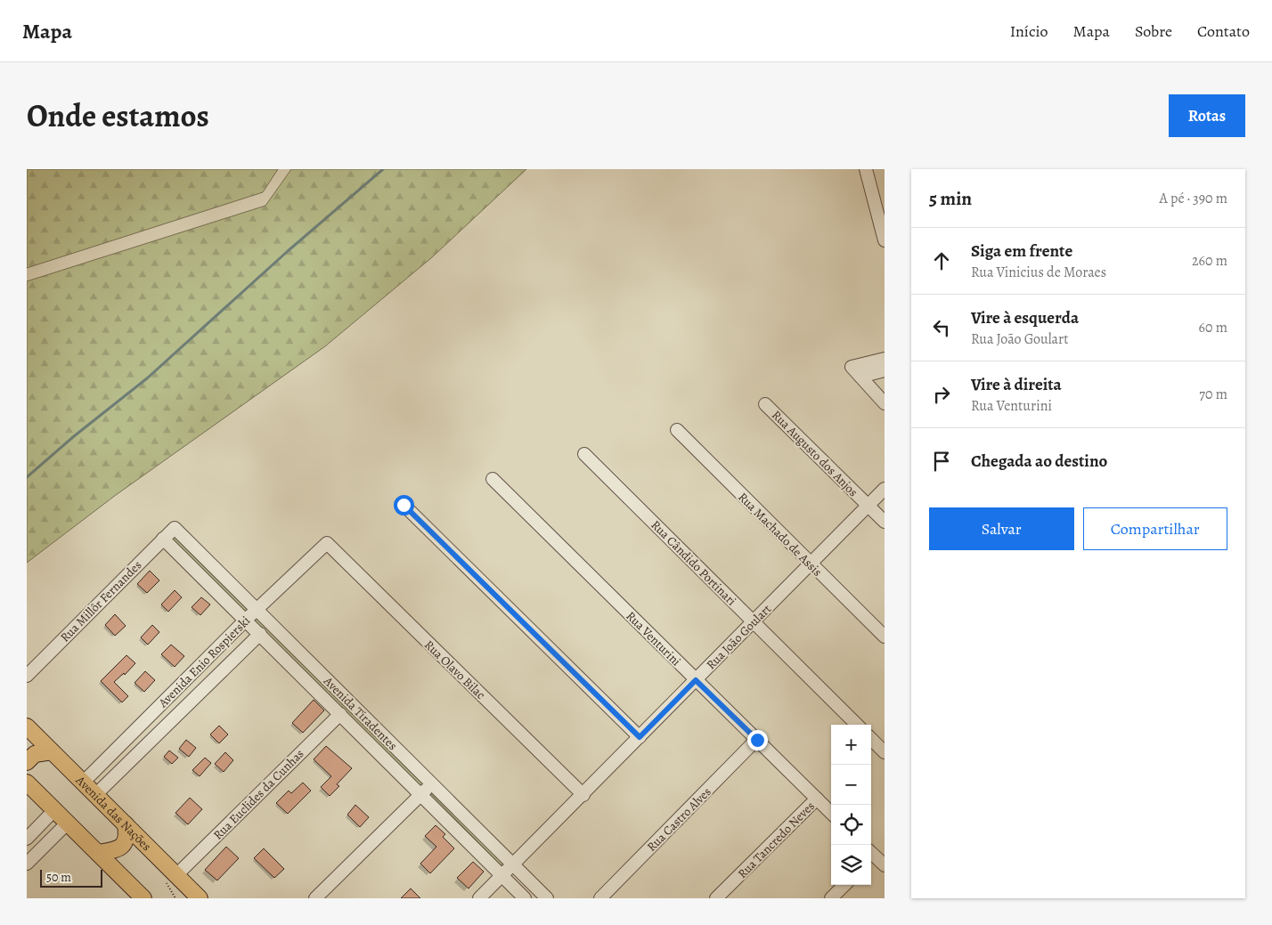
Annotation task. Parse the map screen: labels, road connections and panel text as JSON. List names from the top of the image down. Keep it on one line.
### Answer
{"streets":{"main road":["Avenida das Nações"],"street":["Rua Augusto dos Anjos","Rua Machado de Assis","Rua Cândido Portinari","Rua Millôr Fernandes","Rua João Goulart","Rua Venturini","Avenida Enio Rospierski","Rua Olavo Bilac","Avenida Tiradentes","Rua Euclides da Cunhas","Rua Castro Alves","Rua Tancredo Neves"]},"crossings":[["Rua Augusto dos Anjos","Rua João Goulart"],["Rua Machado de Assis","Rua João Goulart"],["Rua Cândido Portinari","Rua João Goulart"],["Rua Millôr Fernandes","Avenida Tiradentes"],["Rua João Goulart","Rua Venturini"],["Rua João Goulart","Rua Olavo Bilac"],["Rua João Goulart","Avenida Tiradentes"],["Rua Venturini","Rua Castro Alves"],["Rua Venturini","Rua Tancredo Neves"],["Avenida Enio Rospierski","Rua Olavo Bilac"],["Avenida Enio Rospierski","Avenida Tiradentes"],["Avenida Enio Rospierski","Avenida das Nações"],["Avenida Tiradentes","Rua Euclides da Cunhas"],["Rua Euclides da Cunhas","Avenida das Nações"]],"scale_bar":"50 m","page":{"header":"Mapa","nav":["Início","Mapa","Sobre","Contato"],"title":"Onde estamos","buttons":["Rotas",["Salvar","Compartilhar"]],"heading":["5 min","A pé · 390 m"],"list":[["Siga em frente","Rua Vinicius de Moraes","260 m"],["Vire à esquerda","Rua João Goulart","60 m"],["Vire à direita","Rua Venturini","70 m"],"Chegada ao destino"],"map_buttons":["+","−"],"scale":"50 m"}}
